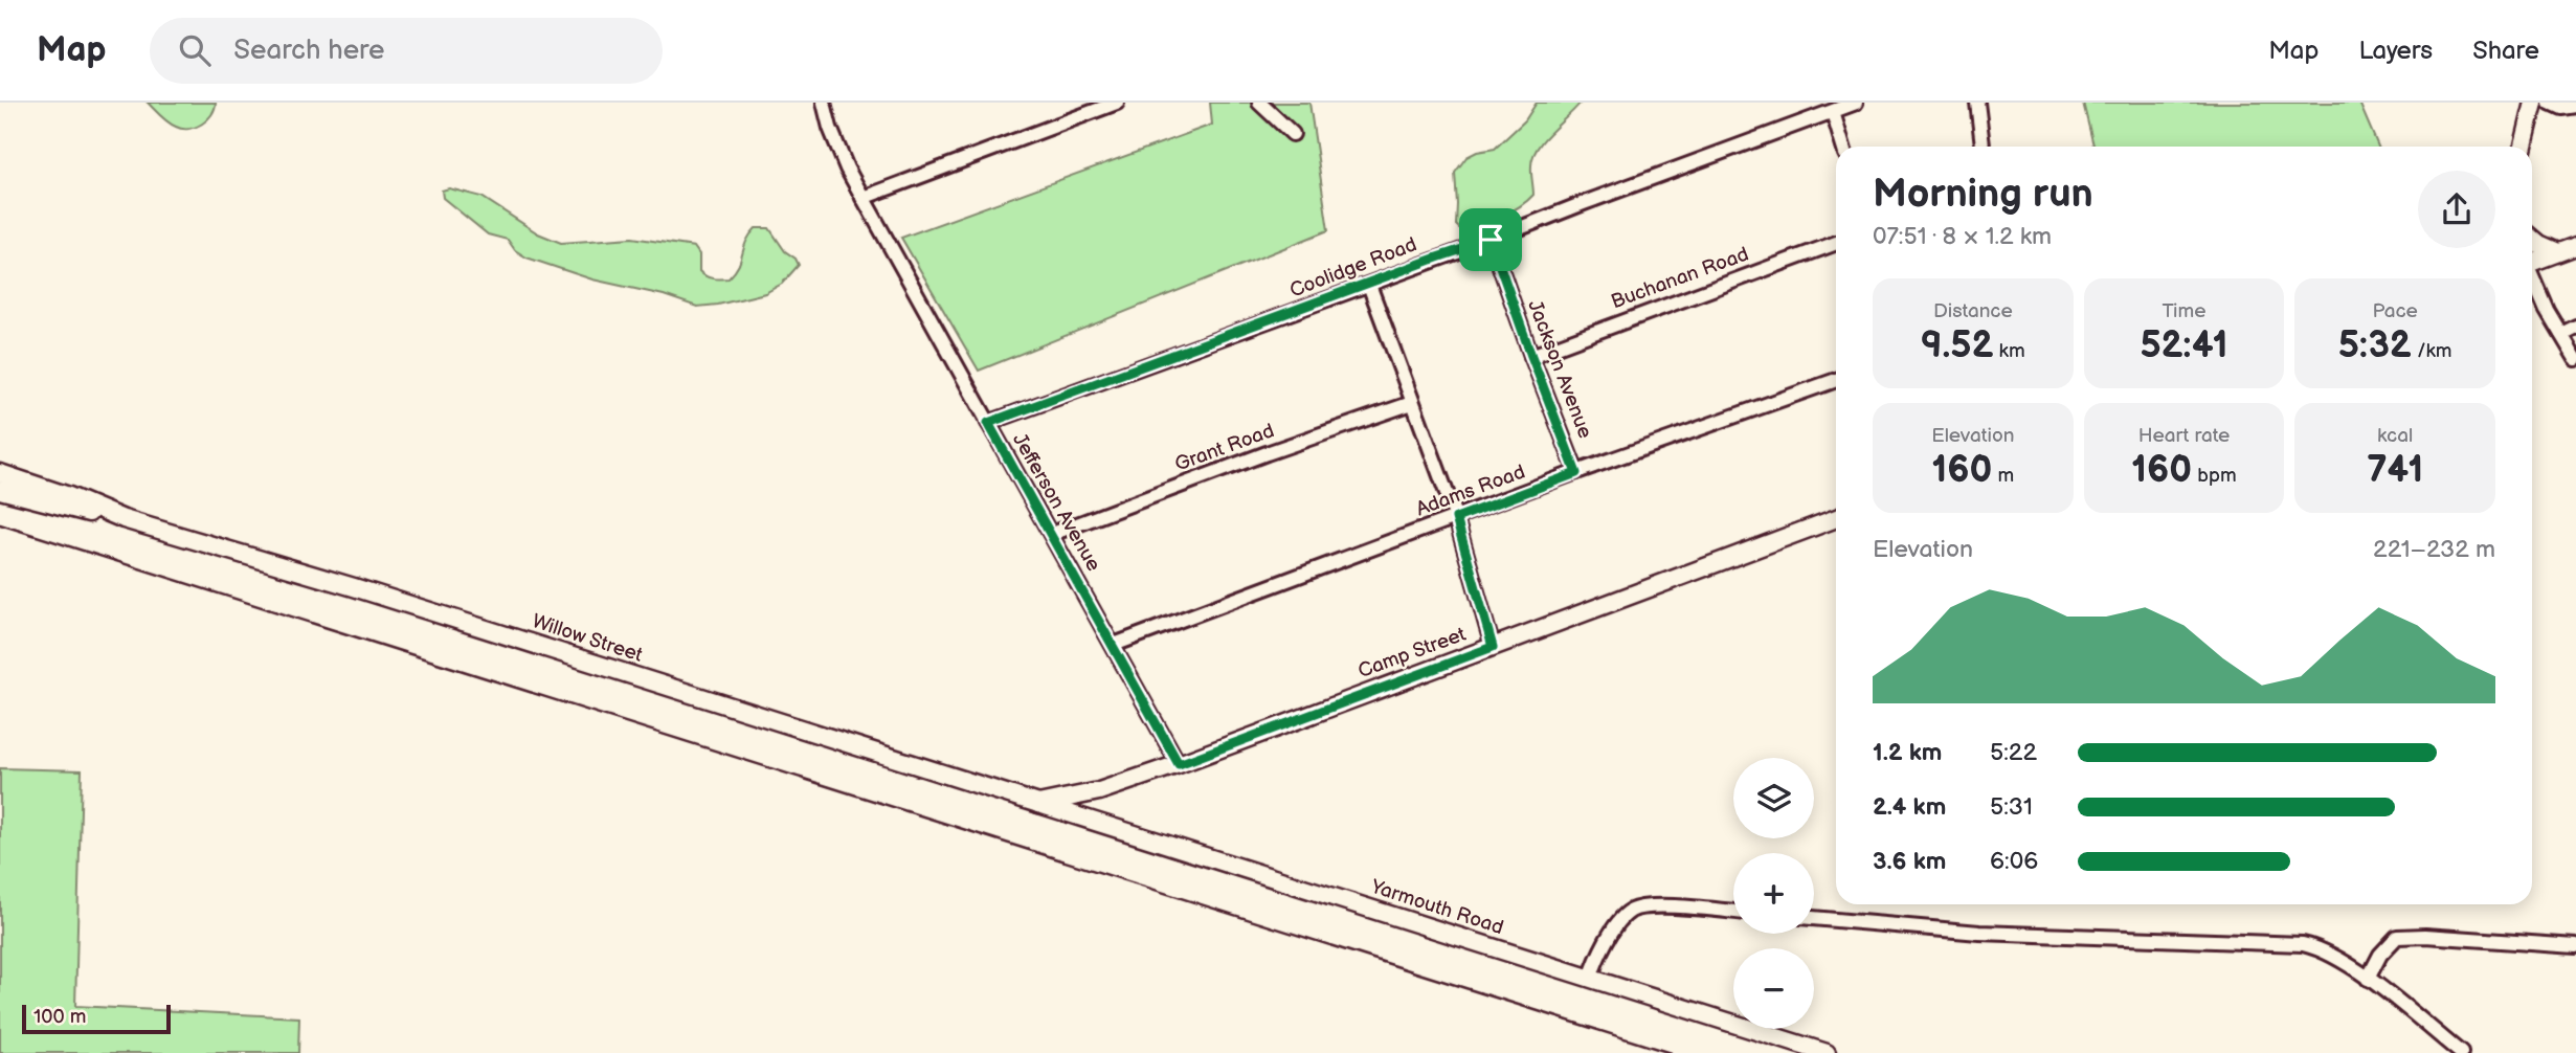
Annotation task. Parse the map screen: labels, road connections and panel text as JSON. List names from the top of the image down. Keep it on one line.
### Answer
{"streets":{"main road":["Willow Street","Camp Street","Yarmouth Road"],"street":["Coolidge Road","Buchanan Road","Jackson Avenue","Grant Road","Adams Road","Jefferson Avenue"]},"crossings":[["Coolidge Road","Jackson Avenue"],["Coolidge Road","Jefferson Avenue"],["Buchanan Road","Jackson Avenue"],["Jackson Avenue","Adams Road"],["Grant Road","Jefferson Avenue"],["Adams Road","Jefferson Avenue"],["Jefferson Avenue","Camp Street"],["Willow Street","Camp Street"],["Willow Street","Yarmouth Road"],["Camp Street","Yarmouth Road"]],"scale_bar":"100 m","page":{"header":"Map","search":"Search here","nav":["Map","Layers","Share"],"heading":["Morning run","07:51 · 8 × 1.2 km"],"stats":[["Distance","9.52 km"],["Time","52:41"],["Pace","5:32 /km"],["Elevation","160 m"],["Heart rate","160 bpm"],["kcal","741"]],"chart":["Elevation","221–232 m"],"list":[{"name":"1.2 km","note":"5:22"},{"name":"2.4 km","note":"5:31"},{"name":"3.6 km","note":"6:06"}],"map_buttons":["+","−"],"scale":"100 m"}}
